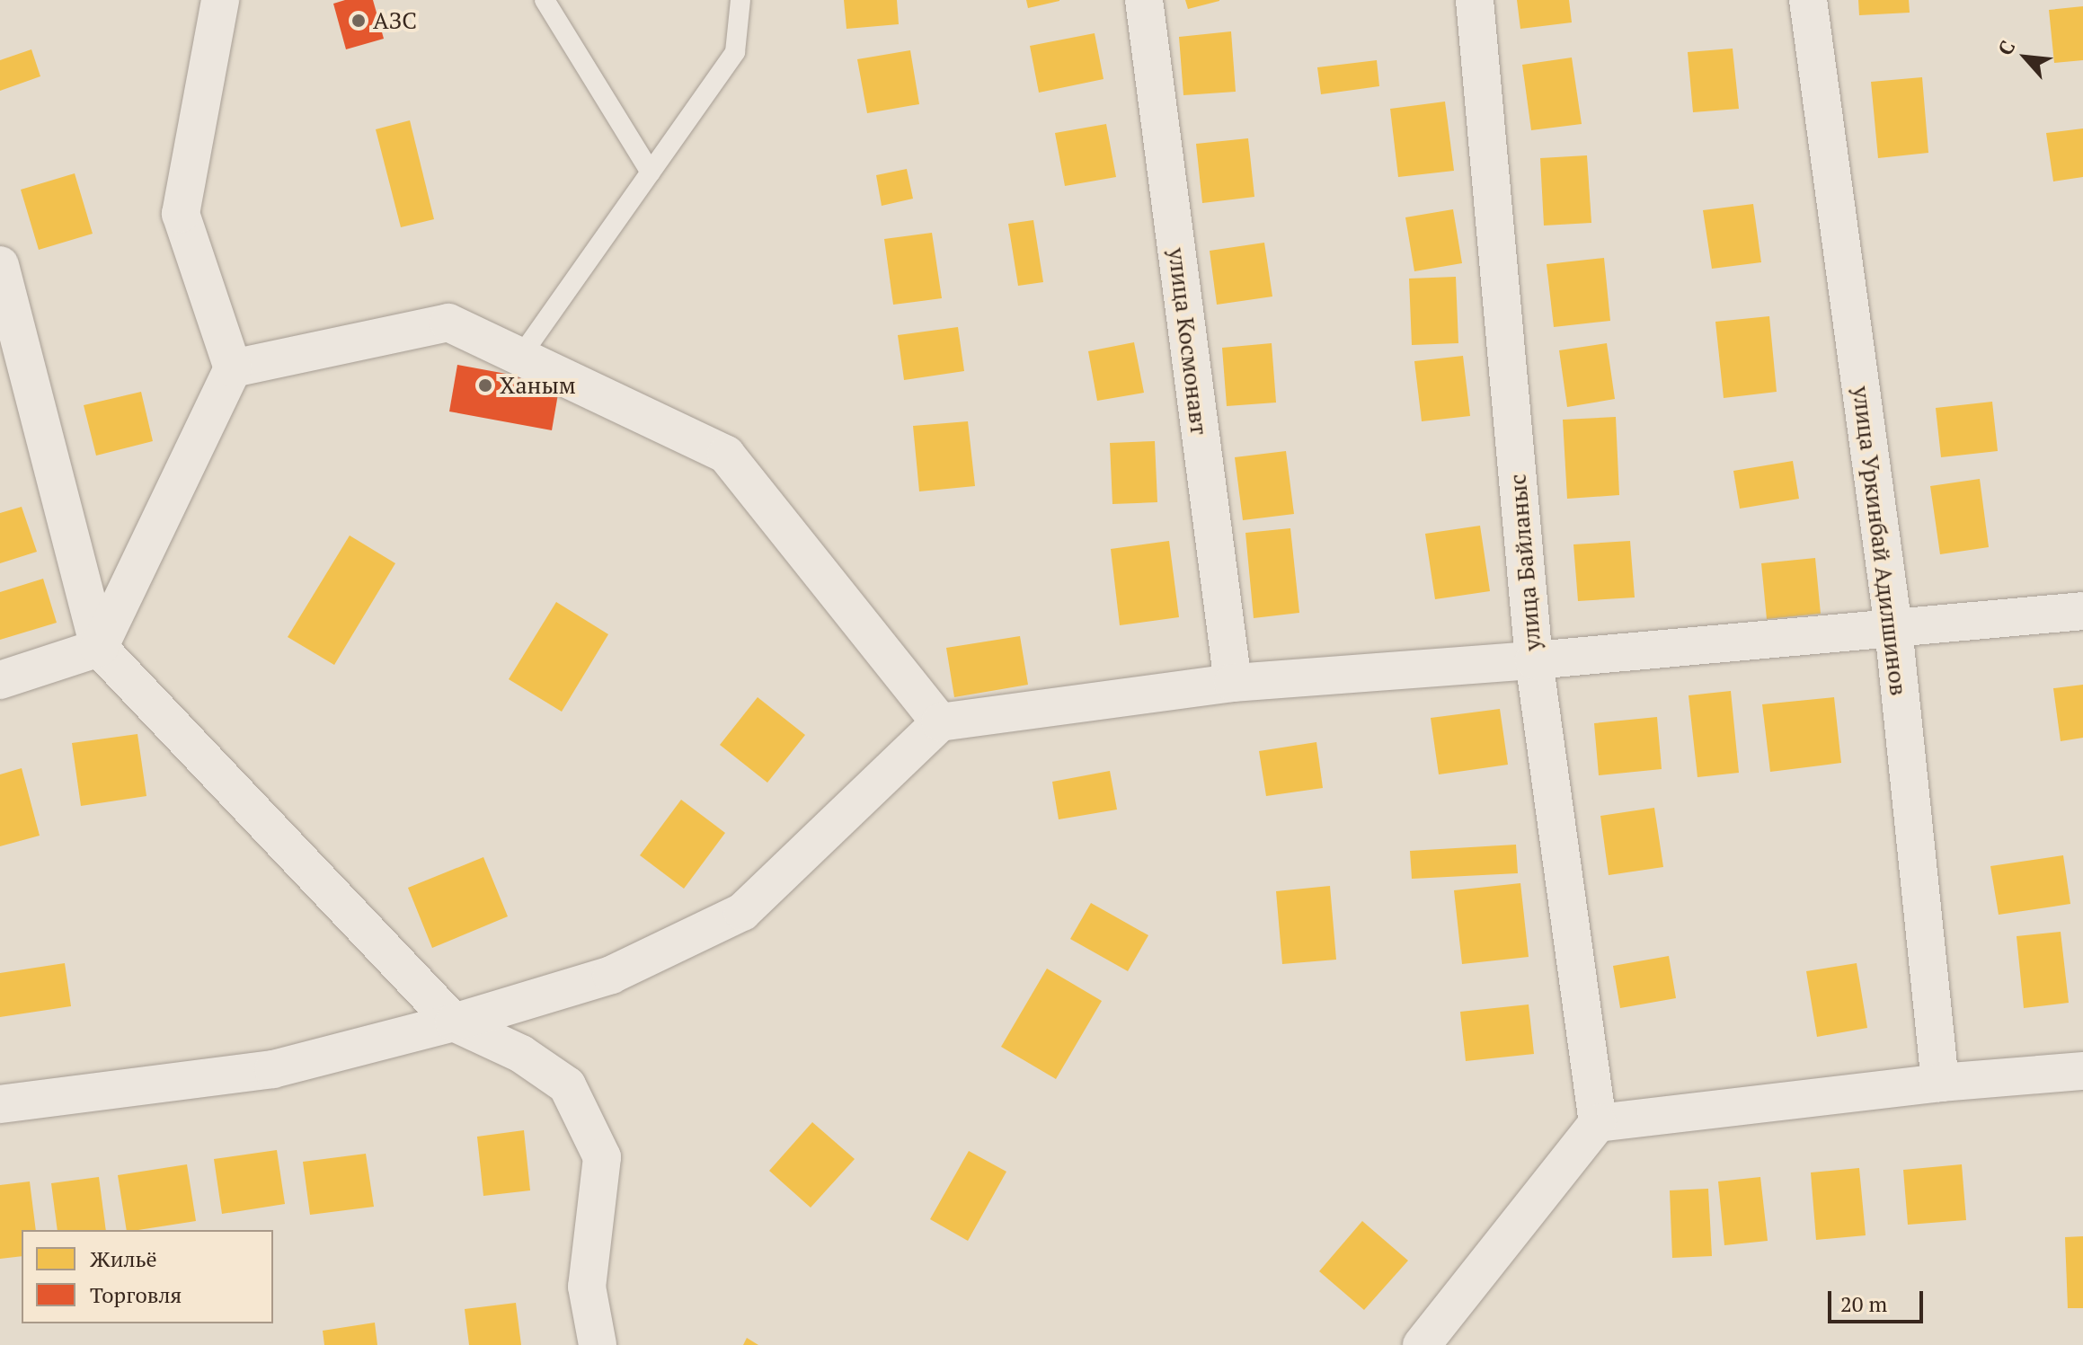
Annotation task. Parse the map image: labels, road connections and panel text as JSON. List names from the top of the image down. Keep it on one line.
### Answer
{"streets":{"street":["улица Космонавт","улица Уркинбай Адилшинов","улица Байланыс"]},"places":["АЗС","Ханым"],"legend":["Жильё","Торговля"],"scale_bar":"20 m","north":"top left"}
